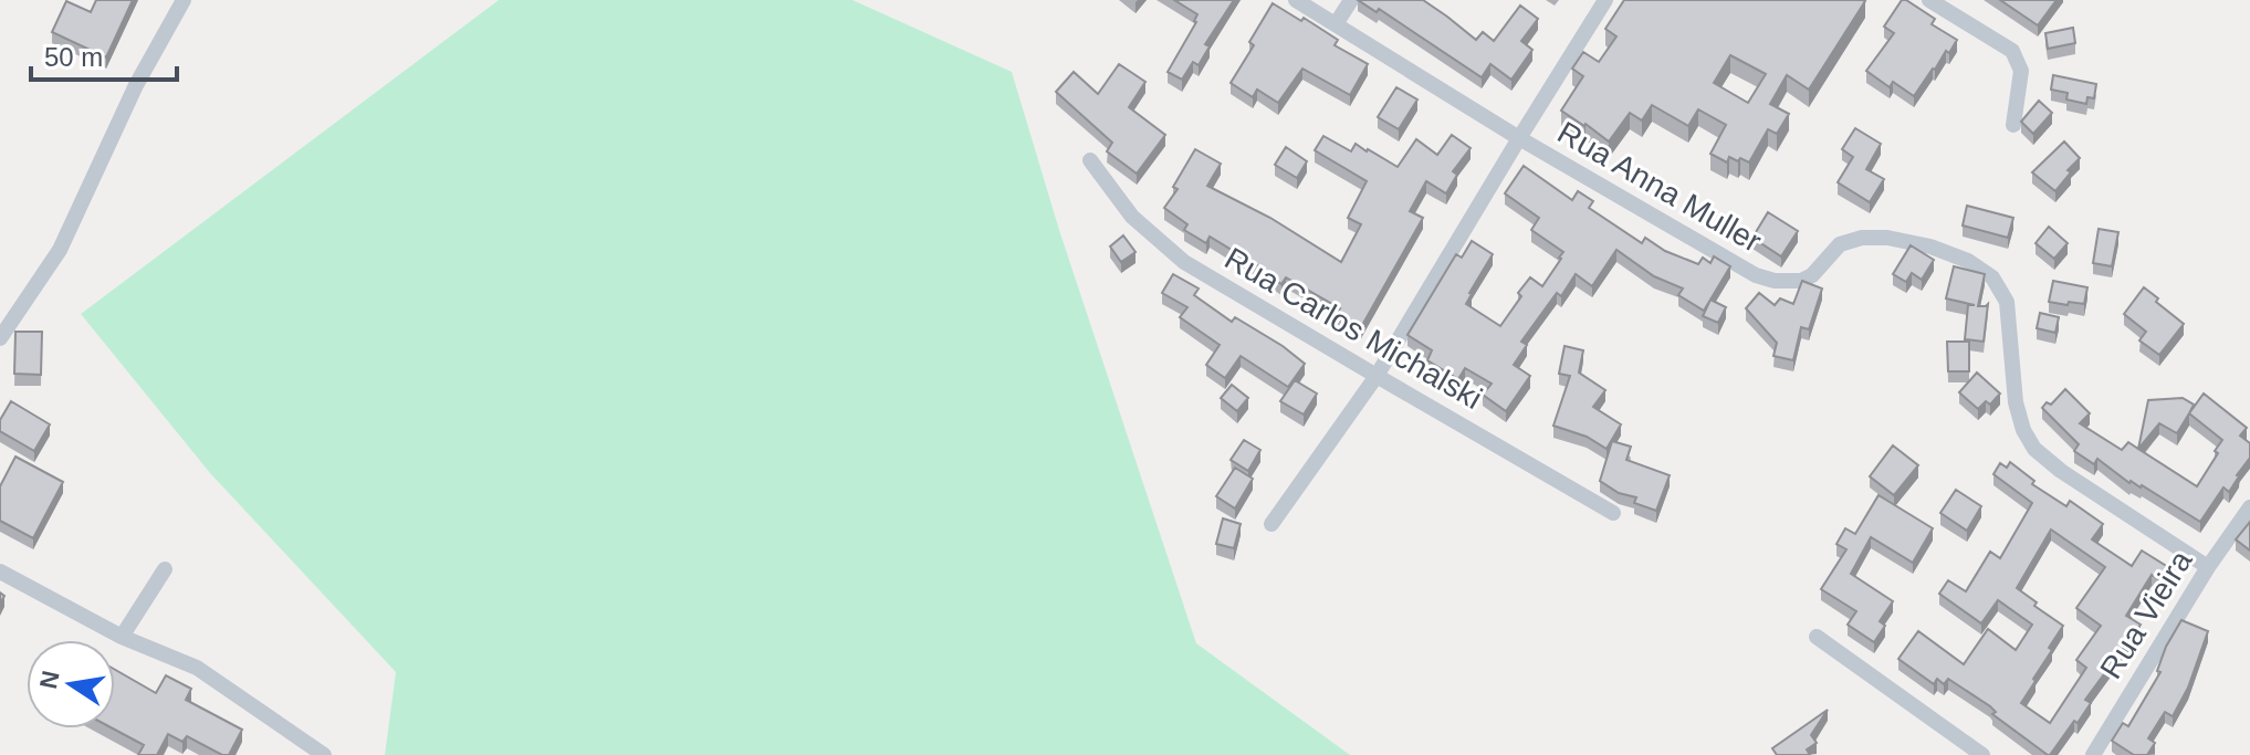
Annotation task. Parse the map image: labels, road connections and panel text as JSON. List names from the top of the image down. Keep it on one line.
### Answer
{"streets":{"street":["Rua Anna Muller","Rua Carlos Michalski","Rua Vieira"]},"crossings":[["Rua Anna Muller","Rua Vieira"]],"scale_bar":"50 m","north":"left"}
